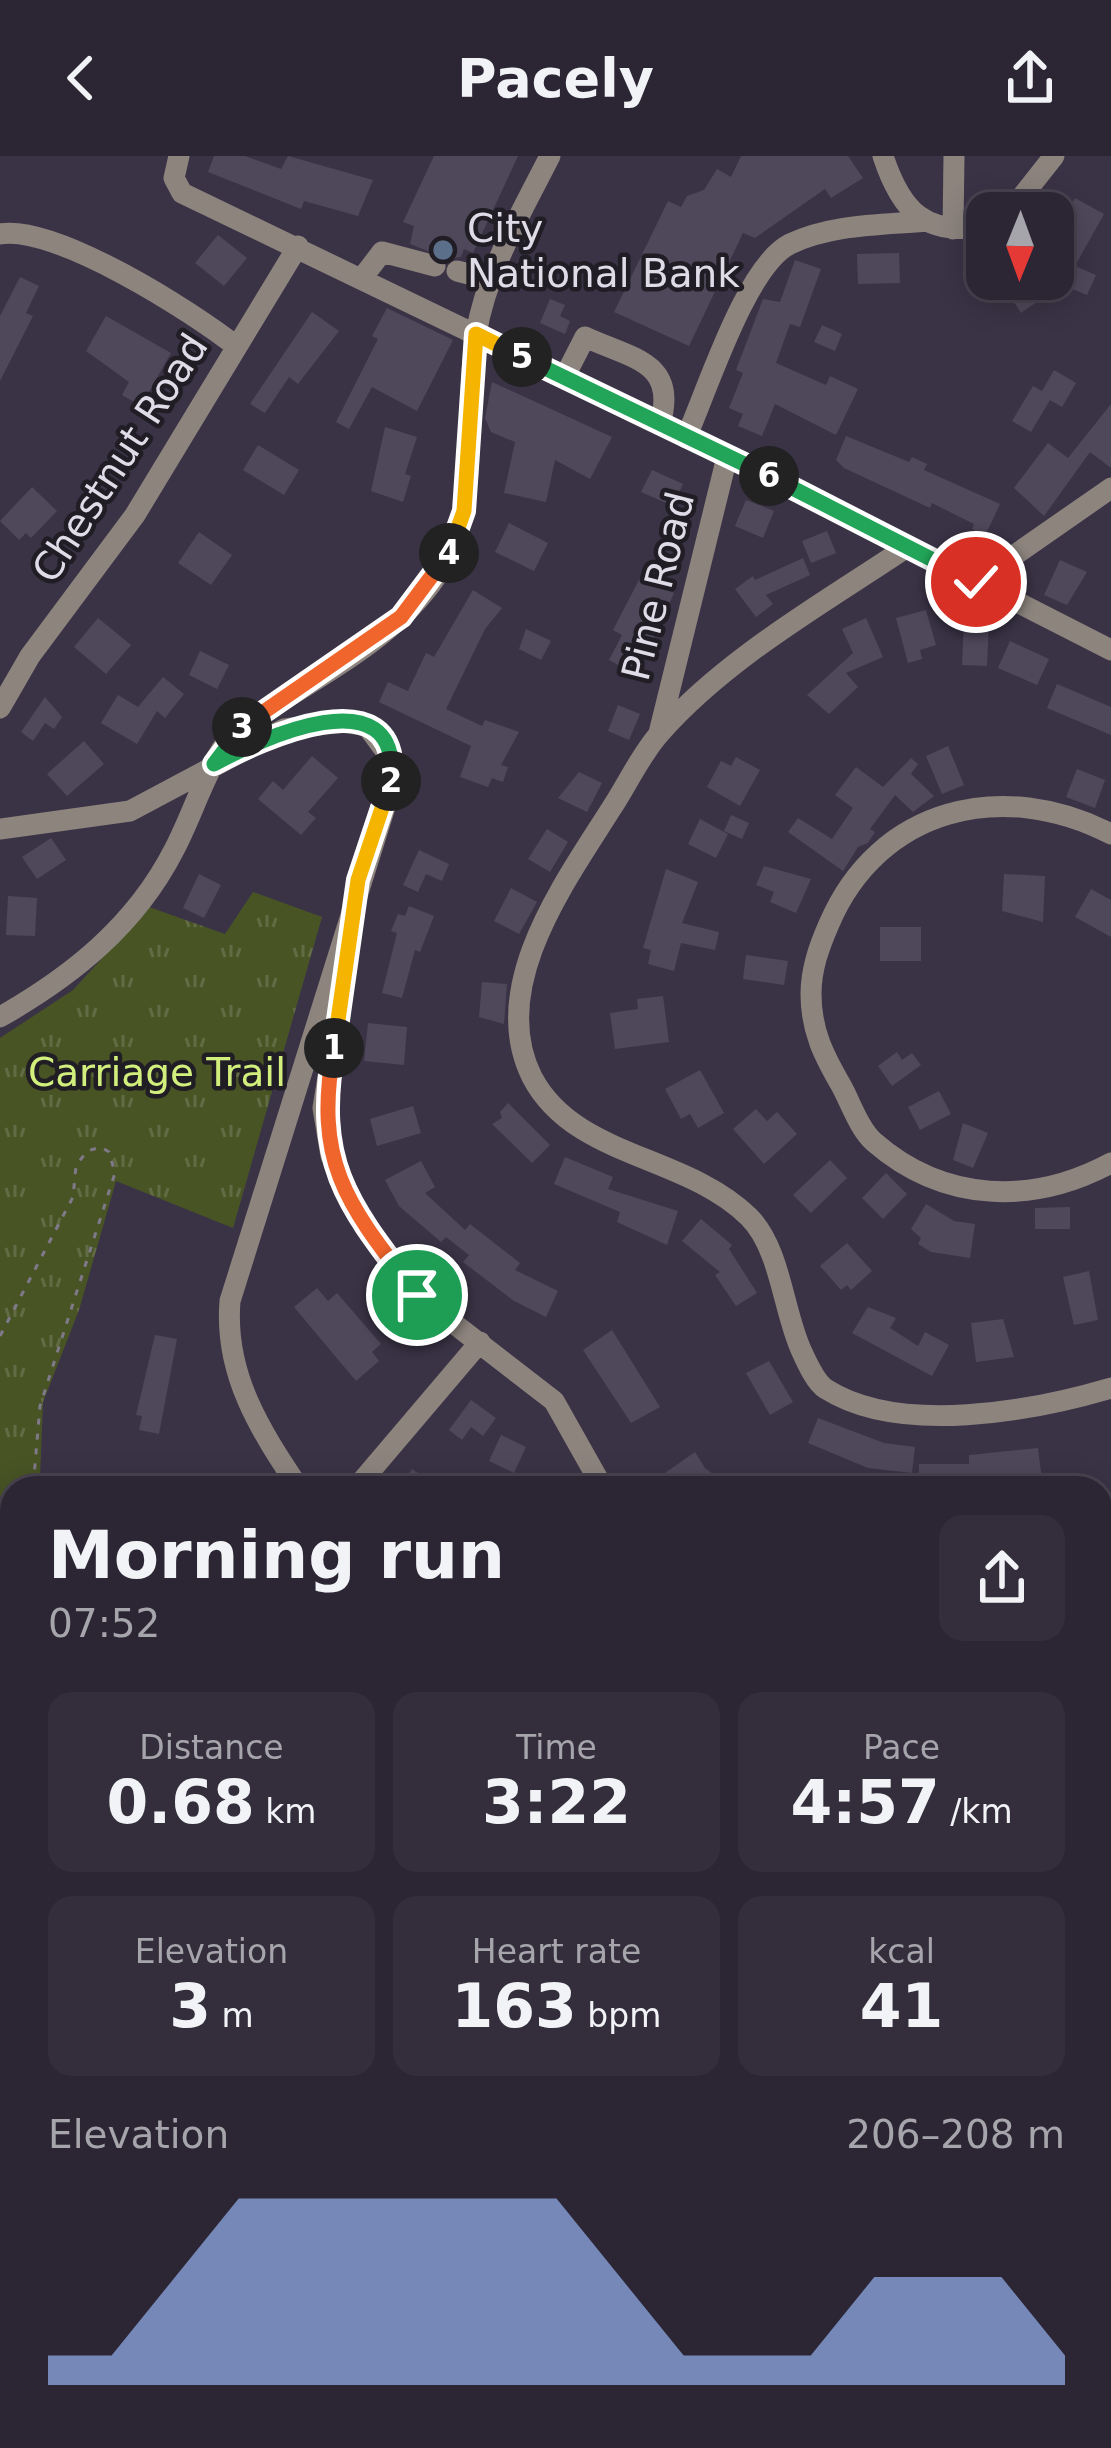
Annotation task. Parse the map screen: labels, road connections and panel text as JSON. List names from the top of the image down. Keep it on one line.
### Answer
{"streets":{"street":["Chestnut Road","Pine Road"]},"parks":["Carriage Trail"],"places":["City National Bank"],"north":"bottom","page":{"header":"Pacely","pins":["5","6","4","3","2","1"],"heading":["Morning run","07:52"],"stats":[["Distance","0.68 km"],["Time","3:22"],["Pace","4:57 /km"],["Elevation","3 m"],["Heart rate","163 bpm"],["kcal","41"]],"chart":["Elevation","206–208 m"]}}
